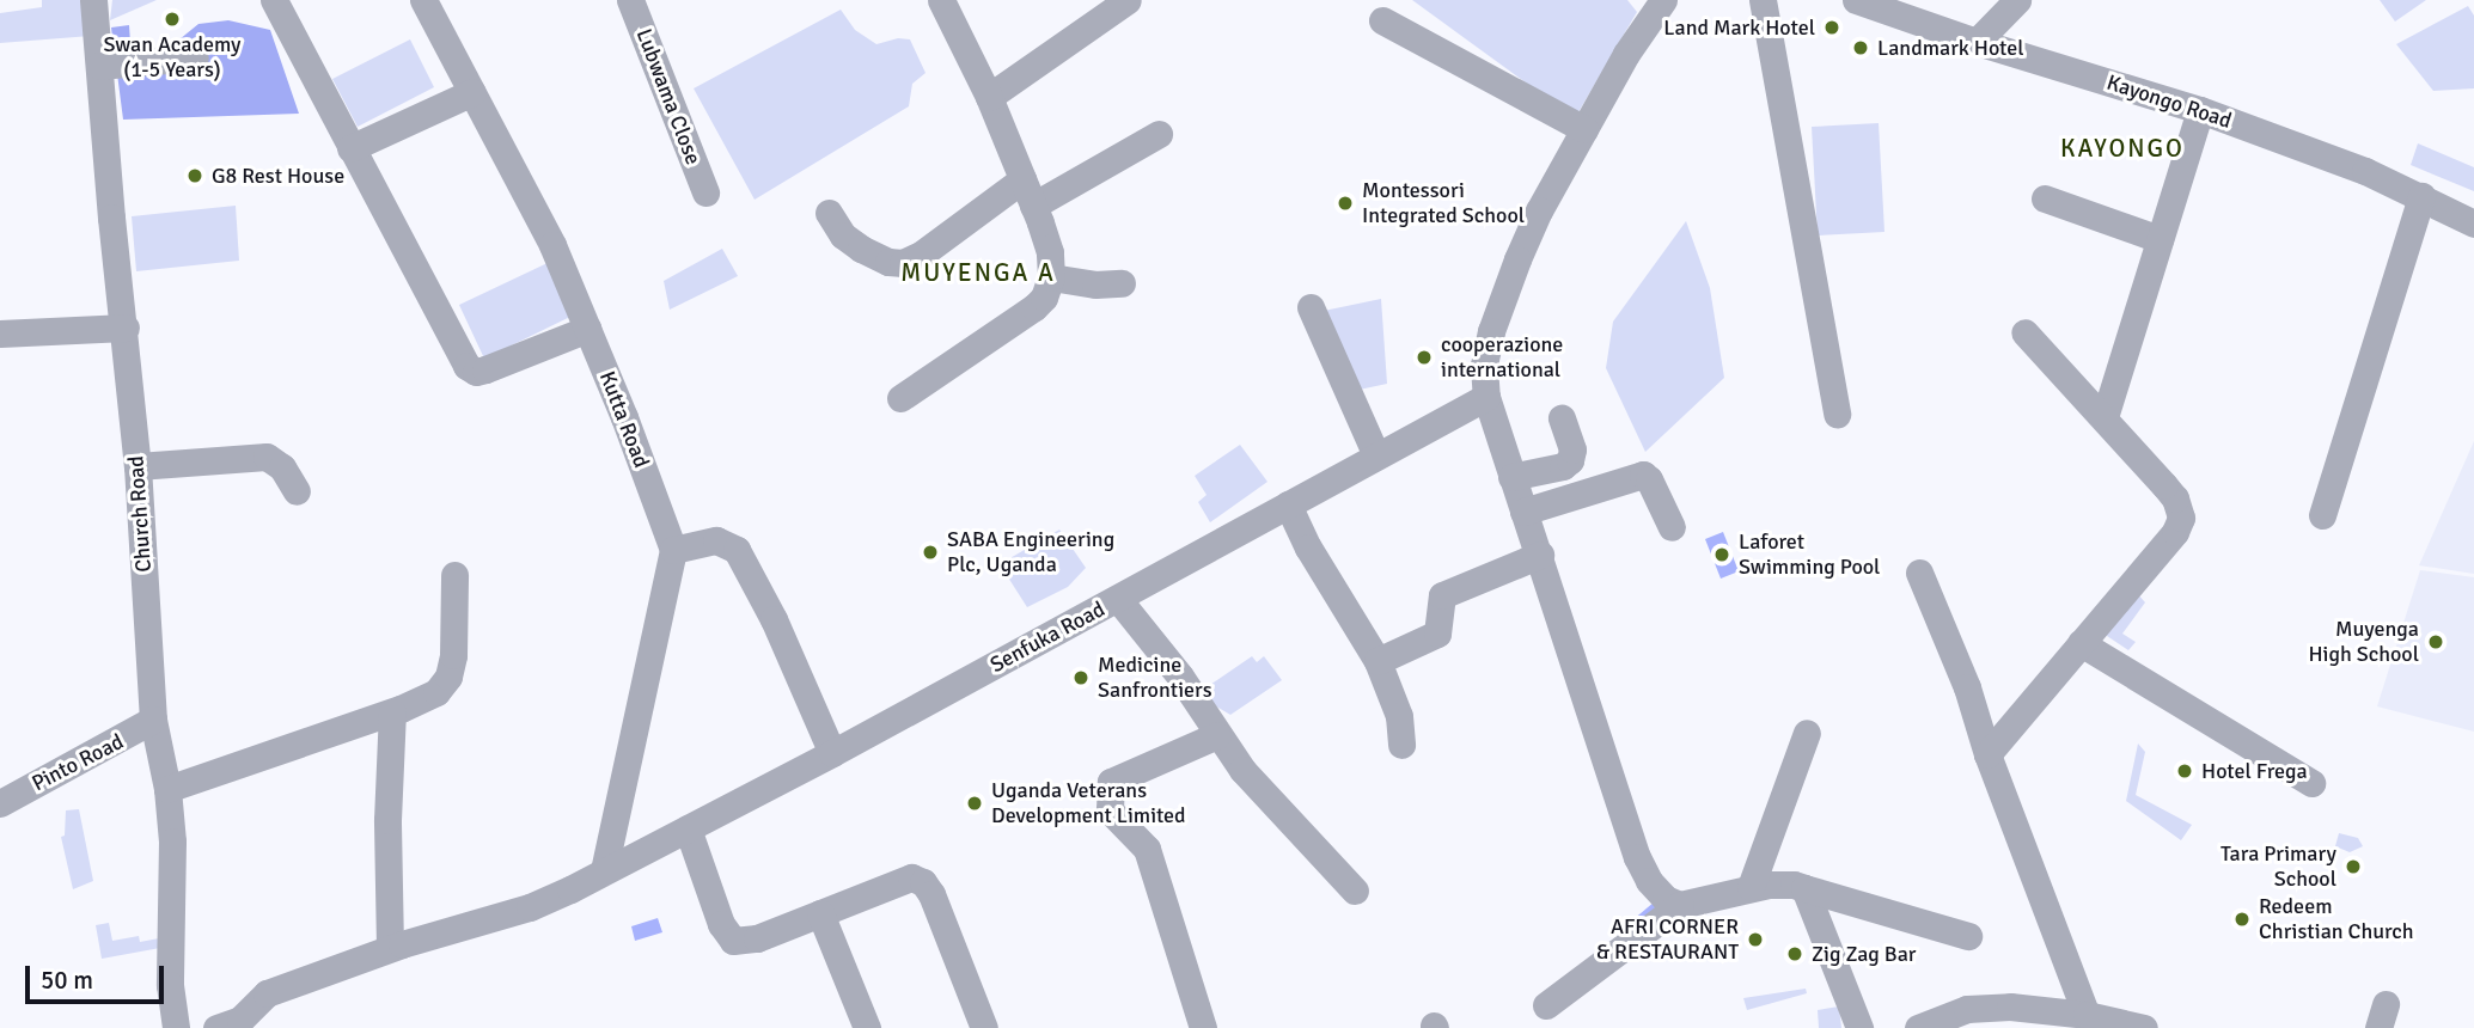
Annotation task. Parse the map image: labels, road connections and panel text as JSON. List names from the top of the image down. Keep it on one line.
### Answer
{"streets":{"street":["Lubwama Close","Kayongo Road","Kutta Road","Church Road","Senfuka Road","Pinto Road"]},"crossings":[["Church Road","Pinto Road"]],"districts":["KAYONGO","MUYENGA A"],"places":["Swan Academy (1-5 Years)","Land Mark Hotel","Landmark Hotel","G8 Rest House","Montessori Integrated School","cooperazione international","SABA Engineering Plc, Uganda","Laforet Swimming Pool","Muyenga High School","Medicine Sanfrontiers","Hotel Frega","Uganda Veterans Development Limited","Tara Primary School","Redeem Christian Church","AFRI CORNER & RESTAURANT","Zig Zag Bar"],"scale_bar":"50 m"}
